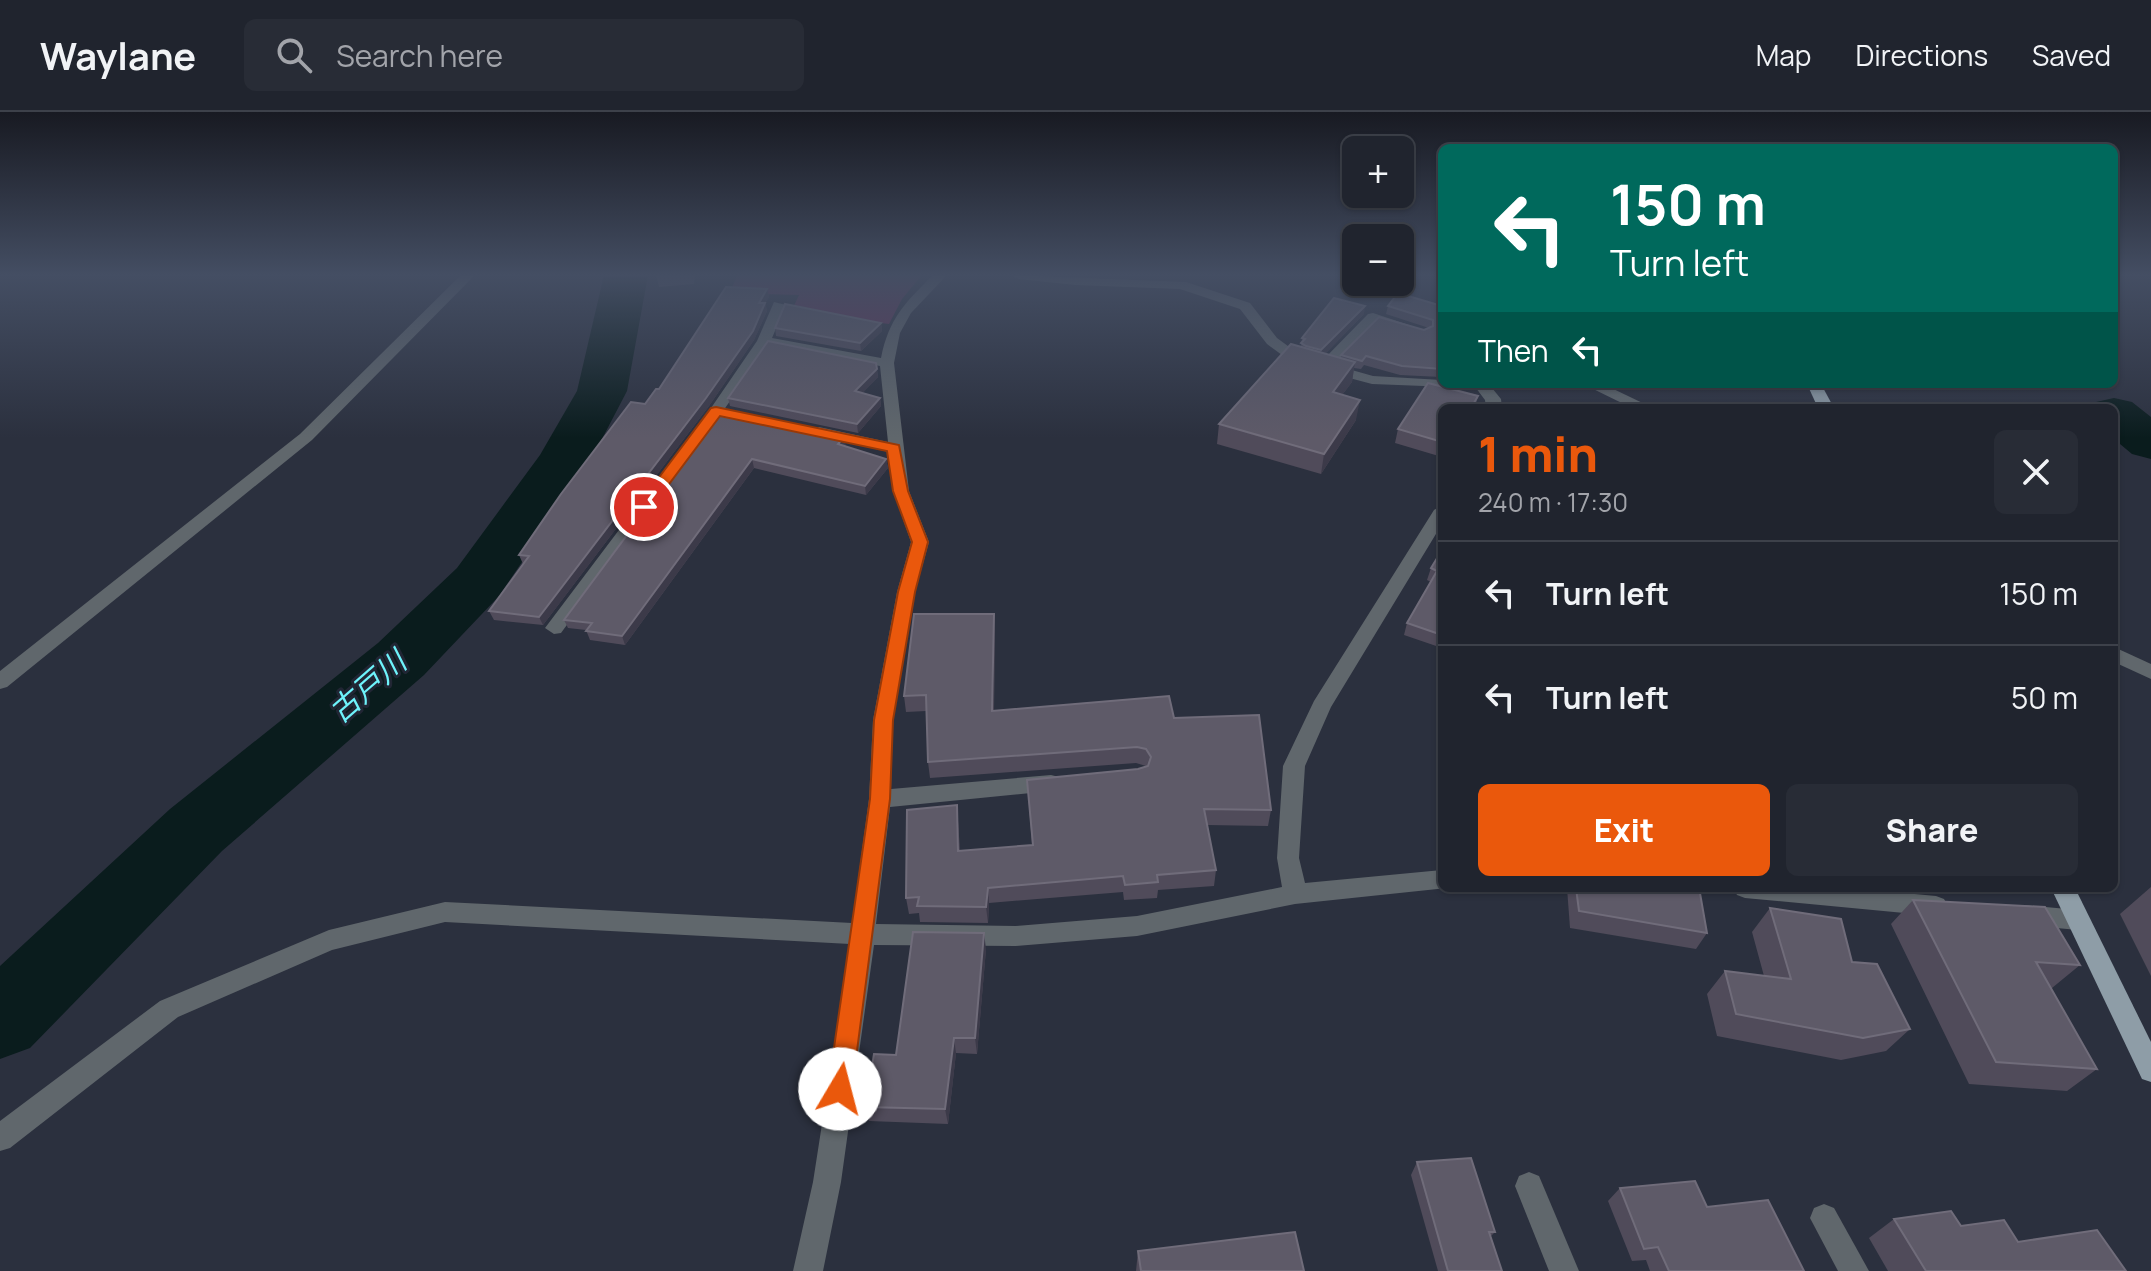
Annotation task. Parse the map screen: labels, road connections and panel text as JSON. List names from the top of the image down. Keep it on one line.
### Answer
{"water":["古戸川"],"page":{"header":"Waylane","search":"Search here","nav":["Map","Directions","Saved"],"map_buttons":["+","−"],"turn":["150 m","Turn left"],"then":"Then","heading":["1 min","240 m · 17:30"],"list":[{"name":"Turn left","value":"150 m"},{"name":"Turn left","value":"50 m"}],"buttons":["Exit","Share"]}}
